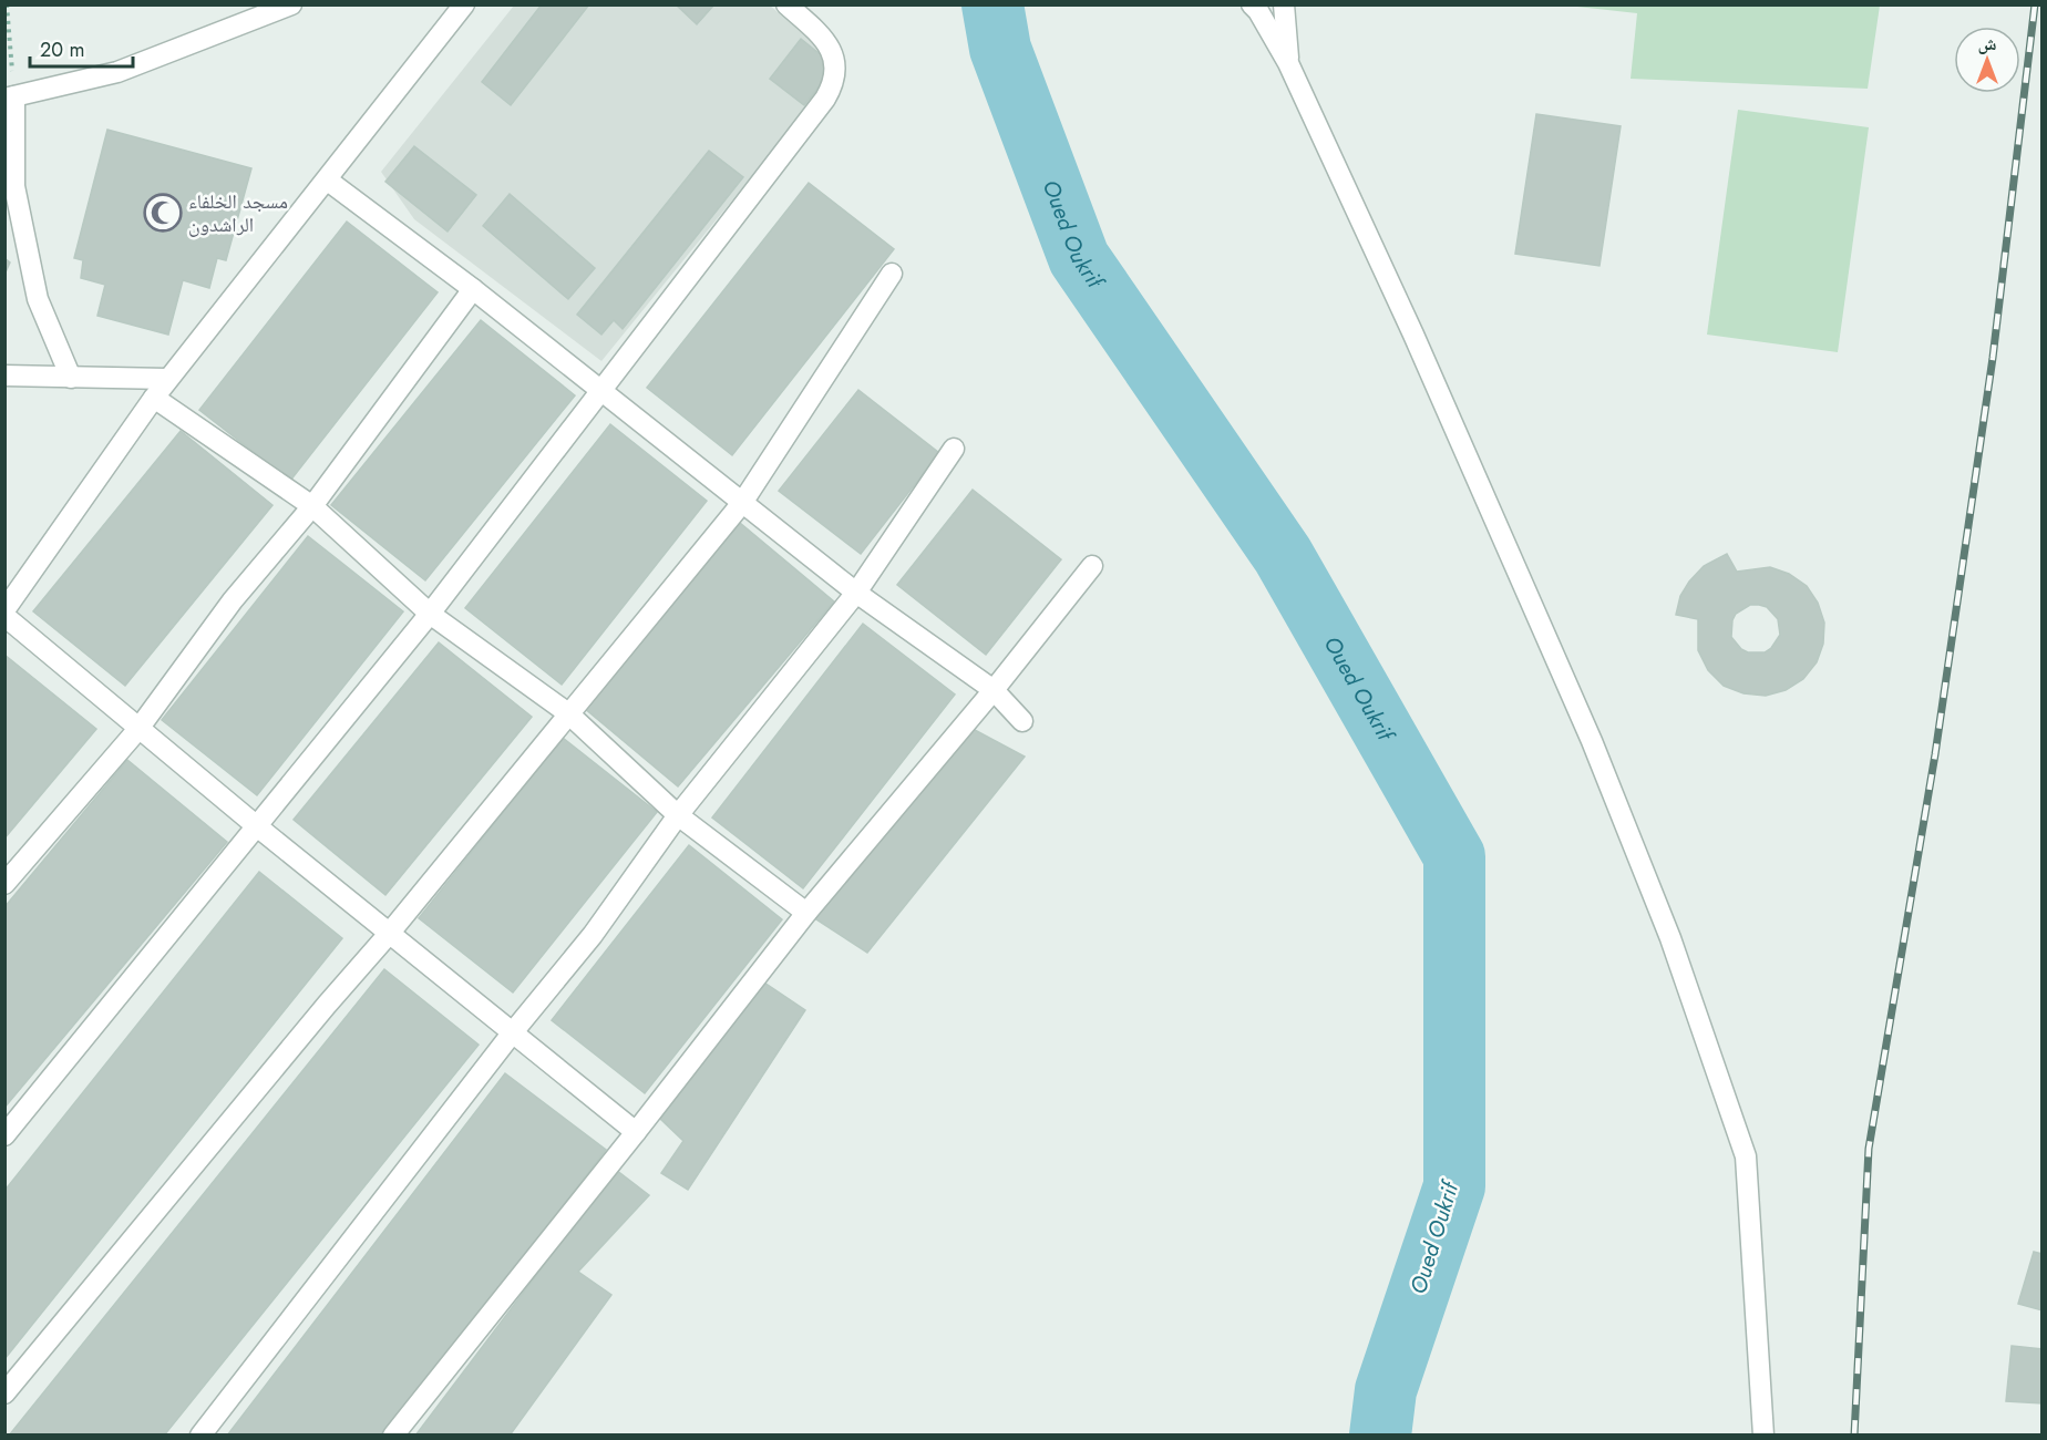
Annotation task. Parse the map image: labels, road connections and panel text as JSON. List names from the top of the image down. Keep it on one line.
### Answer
{"water":["Oued Oukrif"],"places":{"mosque":["مسجد الخلفاء الراشدون"]},"scale_bar":"20 m","north":"top"}
